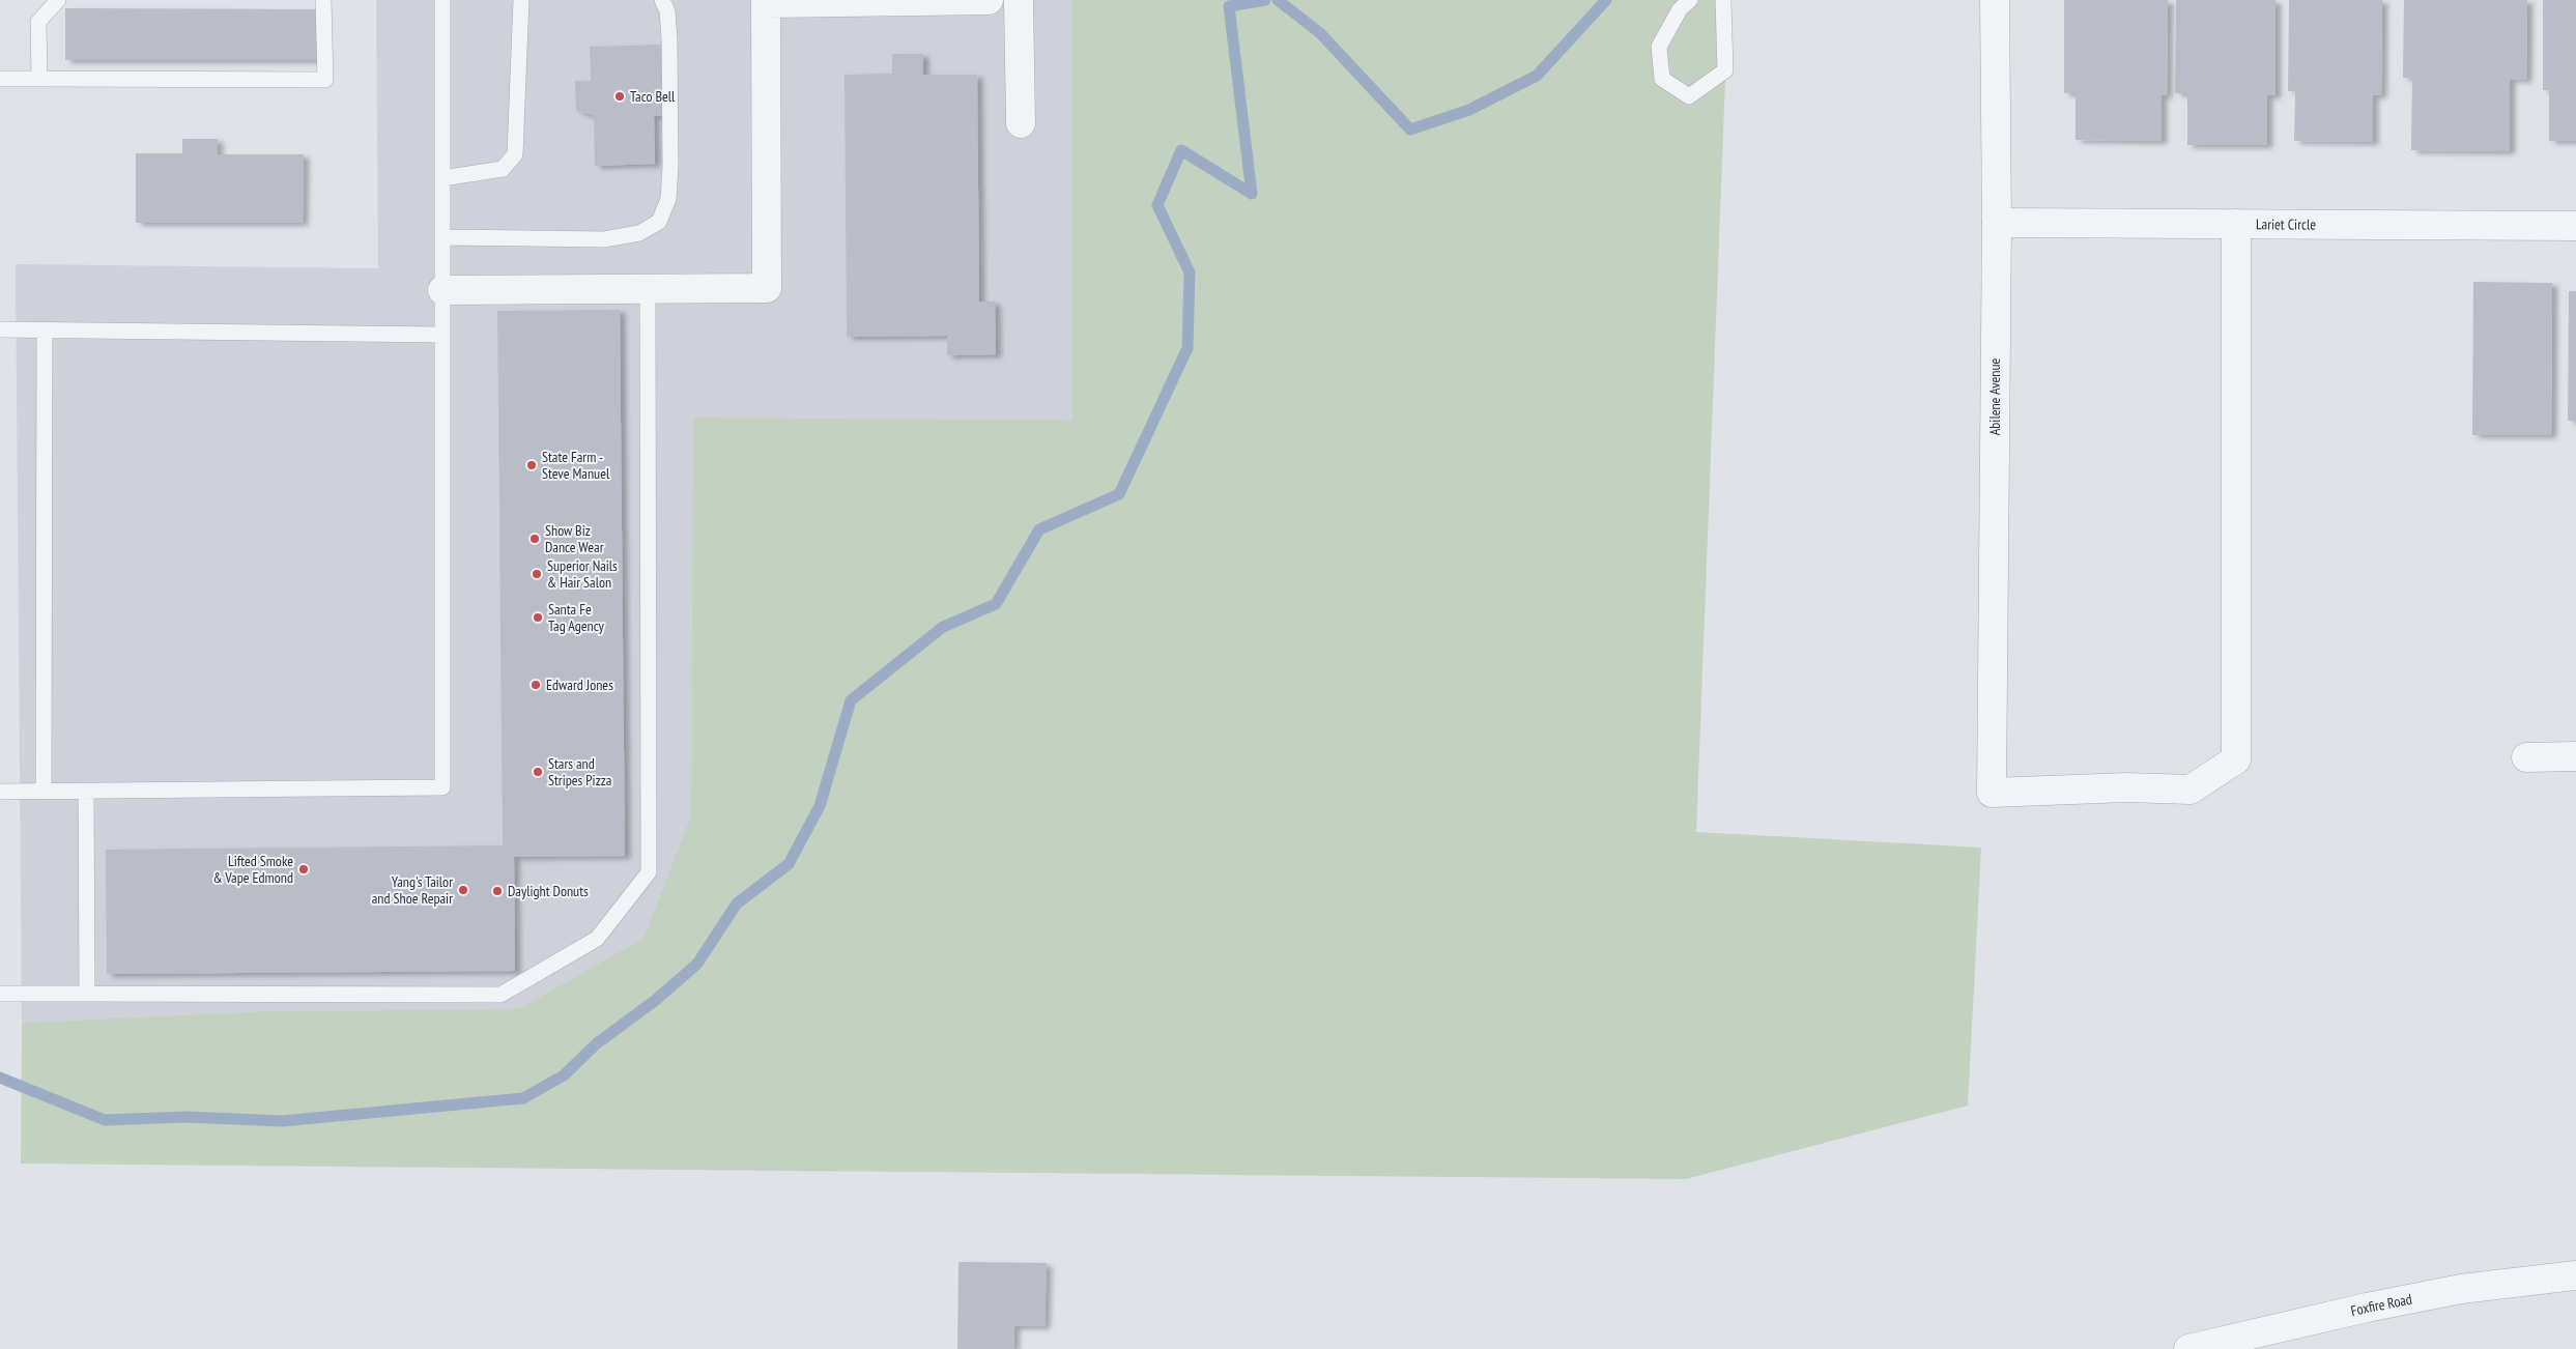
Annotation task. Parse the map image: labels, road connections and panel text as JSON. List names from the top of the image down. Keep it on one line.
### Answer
{"streets":{"street":["Lariet Circle","Abilene Avenue","Foxfire Road"]},"crossings":[["Lariet Circle","Abilene Avenue"]],"places":["Taco Bell","State Farm - Steve Manuel","Show Biz Dance Wear","Superior Nails & Hair Salon","Santa Fe Tag Agency","Edward Jones","Stars and Stripes Pizza","Lifted Smoke & Vape Edmond","Yang's Tailor and Shoe Repair","Daylight Donuts"]}
